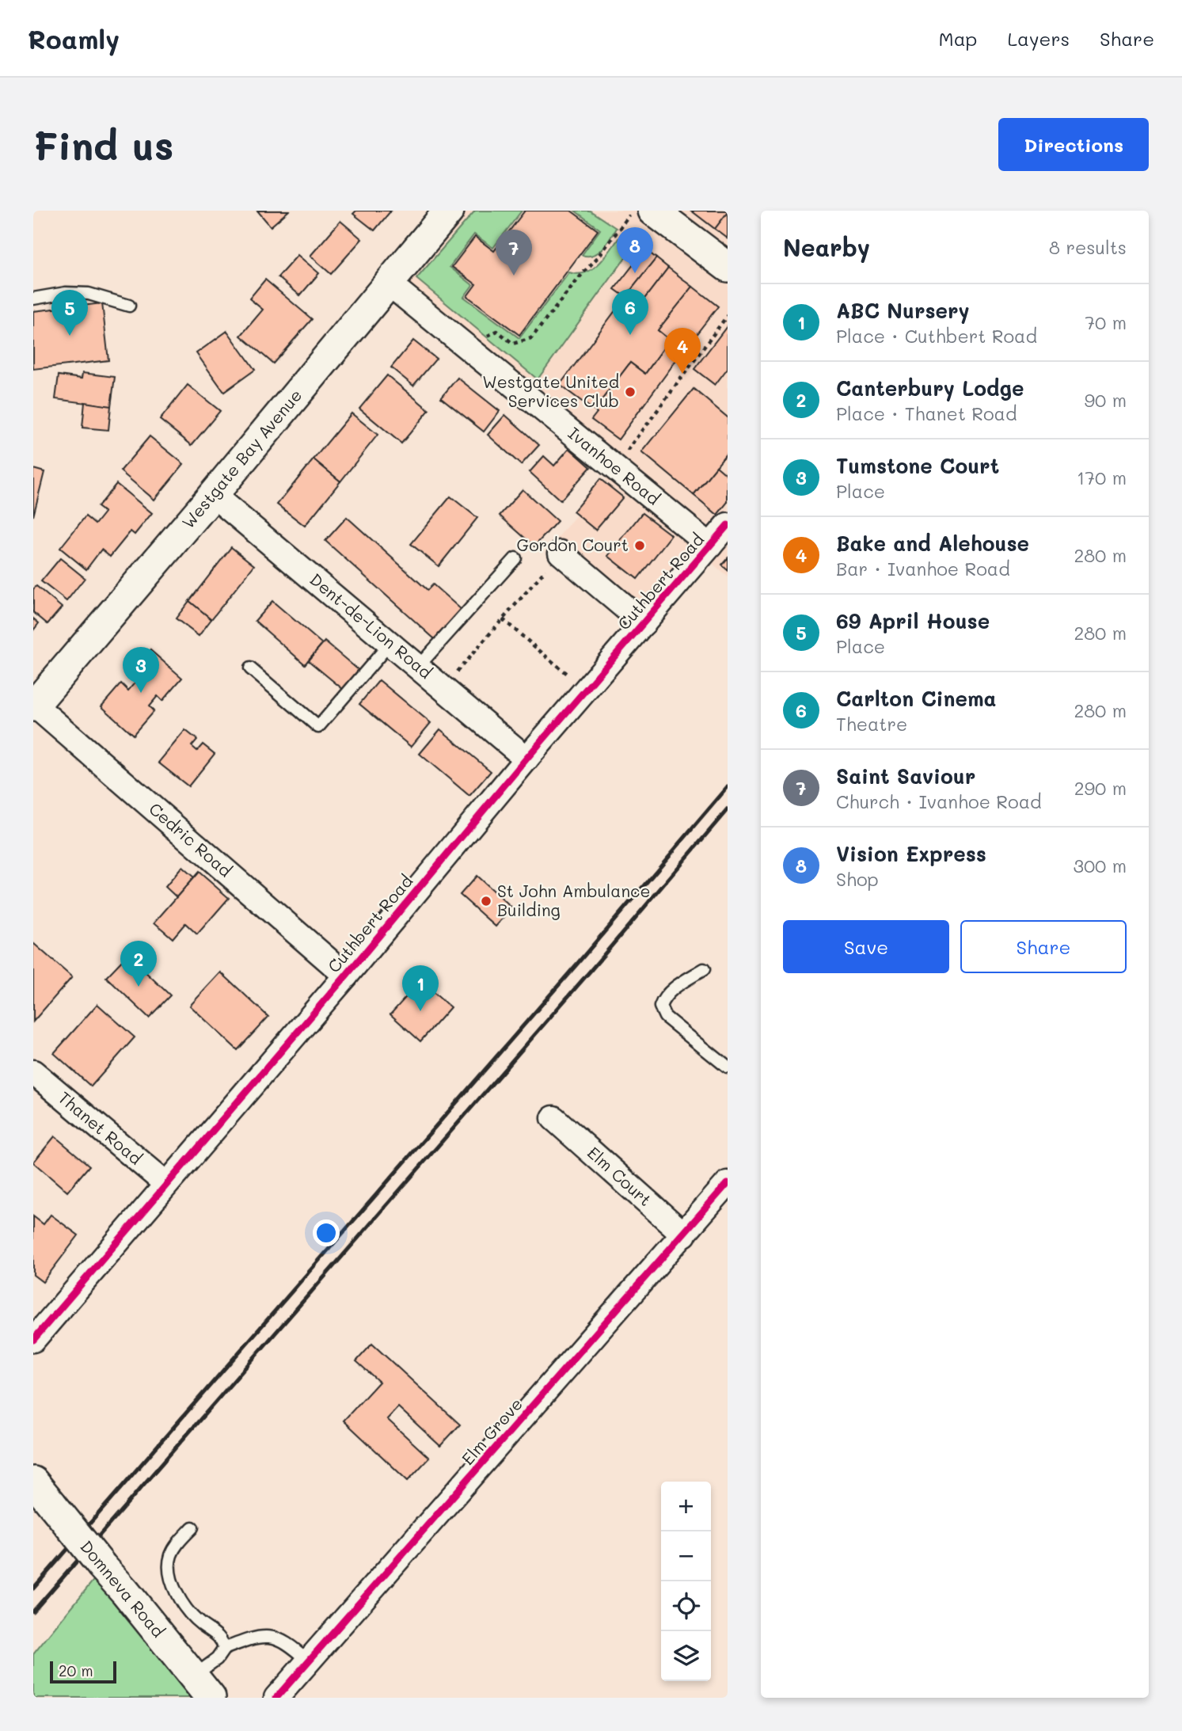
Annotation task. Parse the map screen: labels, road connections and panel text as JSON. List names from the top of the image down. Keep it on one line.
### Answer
{"streets":{"street":["Westgate Bay Avenue","Ivanhoe Road","Cuthbert Road","Dent-de-Lion Road","Cedric Road","Thanet Road","Elm Court","Elm Grove","Domneva Road"]},"crossings":[["Westgate Bay Avenue","Ivanhoe Road"],["Westgate Bay Avenue","Dent-de-Lion Road"],["Westgate Bay Avenue","Cedric Road"],["Ivanhoe Road","Cuthbert Road"],["Cuthbert Road","Dent-de-Lion Road"],["Cuthbert Road","Cedric Road"],["Cuthbert Road","Thanet Road"],["Elm Court","Elm Grove"]],"places":["Westgate United Services Club","Gordon Court","St John Ambulance Building"],"scale_bar":"20 m","page":{"header":"Roamly","nav":["Map","Layers","Share"],"buttons":["Directions",["Save","Share"]],"title":"Find us","heading":["Nearby","8 results"],"pins":["8","7","6","5","4","3","2","1"],"list":[{"mark":"1","name":"ABC Nursery","note":"Place · Cuthbert Road","value":"70 m"},{"mark":"2","name":"Canterbury Lodge","note":"Place · Thanet Road","value":"90 m"},{"mark":"3","name":"Tumstone Court","note":"Place","value":"170 m"},{"mark":"4","name":"Bake and Alehouse","note":"Bar · Ivanhoe Road","value":"280 m"},{"mark":"5","name":"69 April House","note":"Place","value":"280 m"},{"mark":"6","name":"Carlton Cinema","note":"Theatre","value":"280 m"},{"mark":"7","name":"Saint Saviour","note":"Church · Ivanhoe Road","value":"290 m"},{"mark":"8","name":"Vision Express","note":"Shop","value":"300 m"}],"map_buttons":["+","−"],"scale":"20 m"}}
